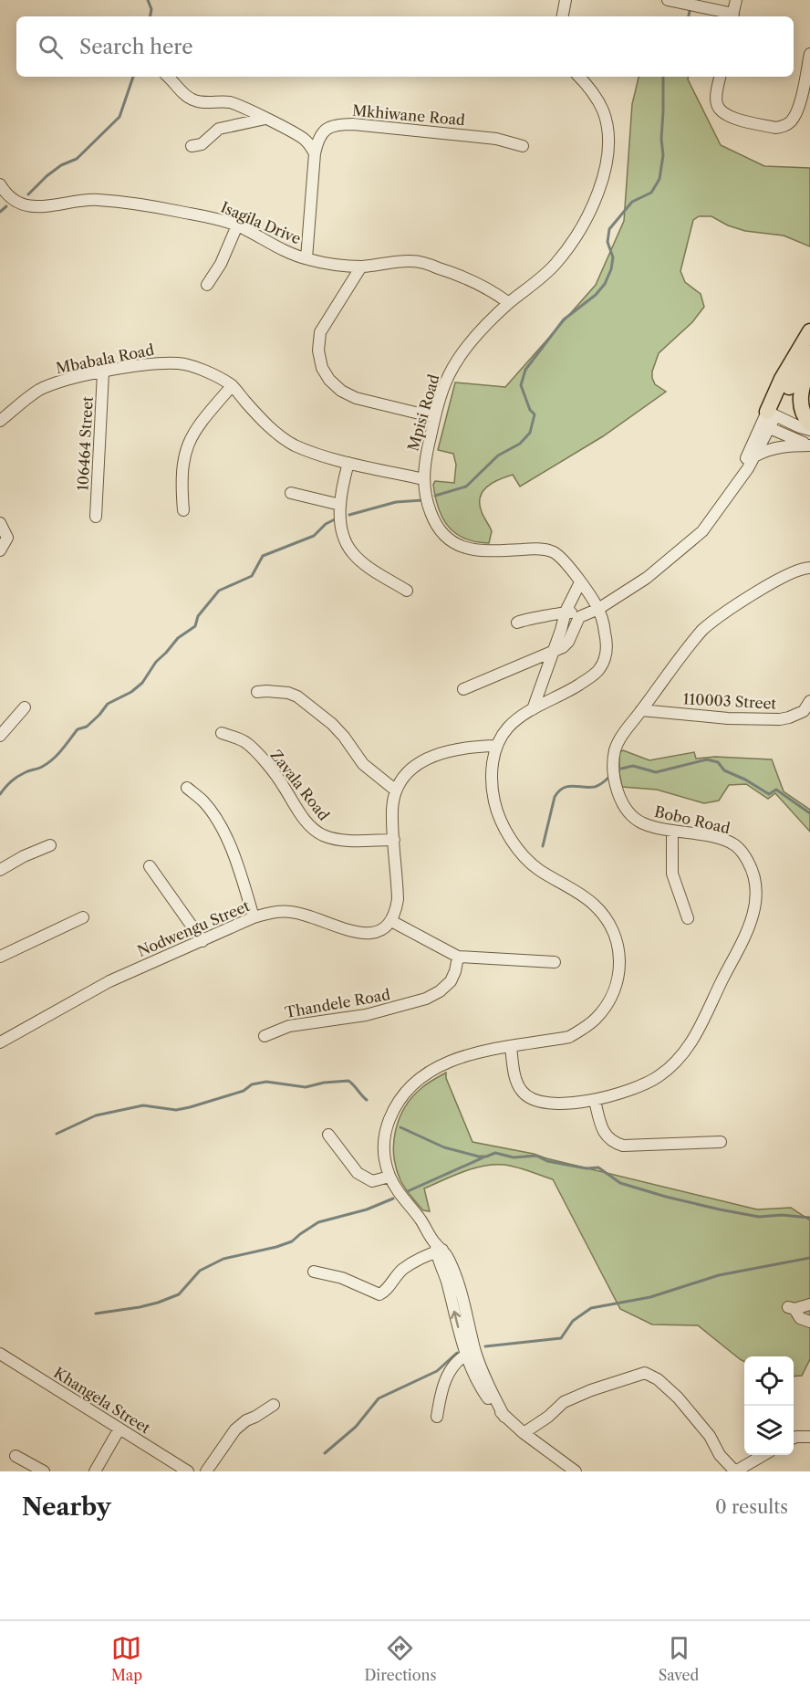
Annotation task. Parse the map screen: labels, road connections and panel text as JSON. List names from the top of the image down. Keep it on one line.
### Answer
{"streets":{"street":["Mkhiwane Road","Isagila Drive","Mbabala Road","Mpisi Road","106464 Street","110003 Street","Zavala Road","Bobo Road","Nodwengu Street","Thandele Road","Khangela Street"]},"crossings":[["Mkhiwane Road","Isagila Drive"],["Isagila Drive","Mpisi Road"],["Mbabala Road","Mpisi Road"],["Mbabala Road","106464 Street"],["110003 Street","Bobo Road"]],"page":{"search":"Search here","heading":["Nearby","0 results"],"nav":["Map","Directions","Saved"]}}
